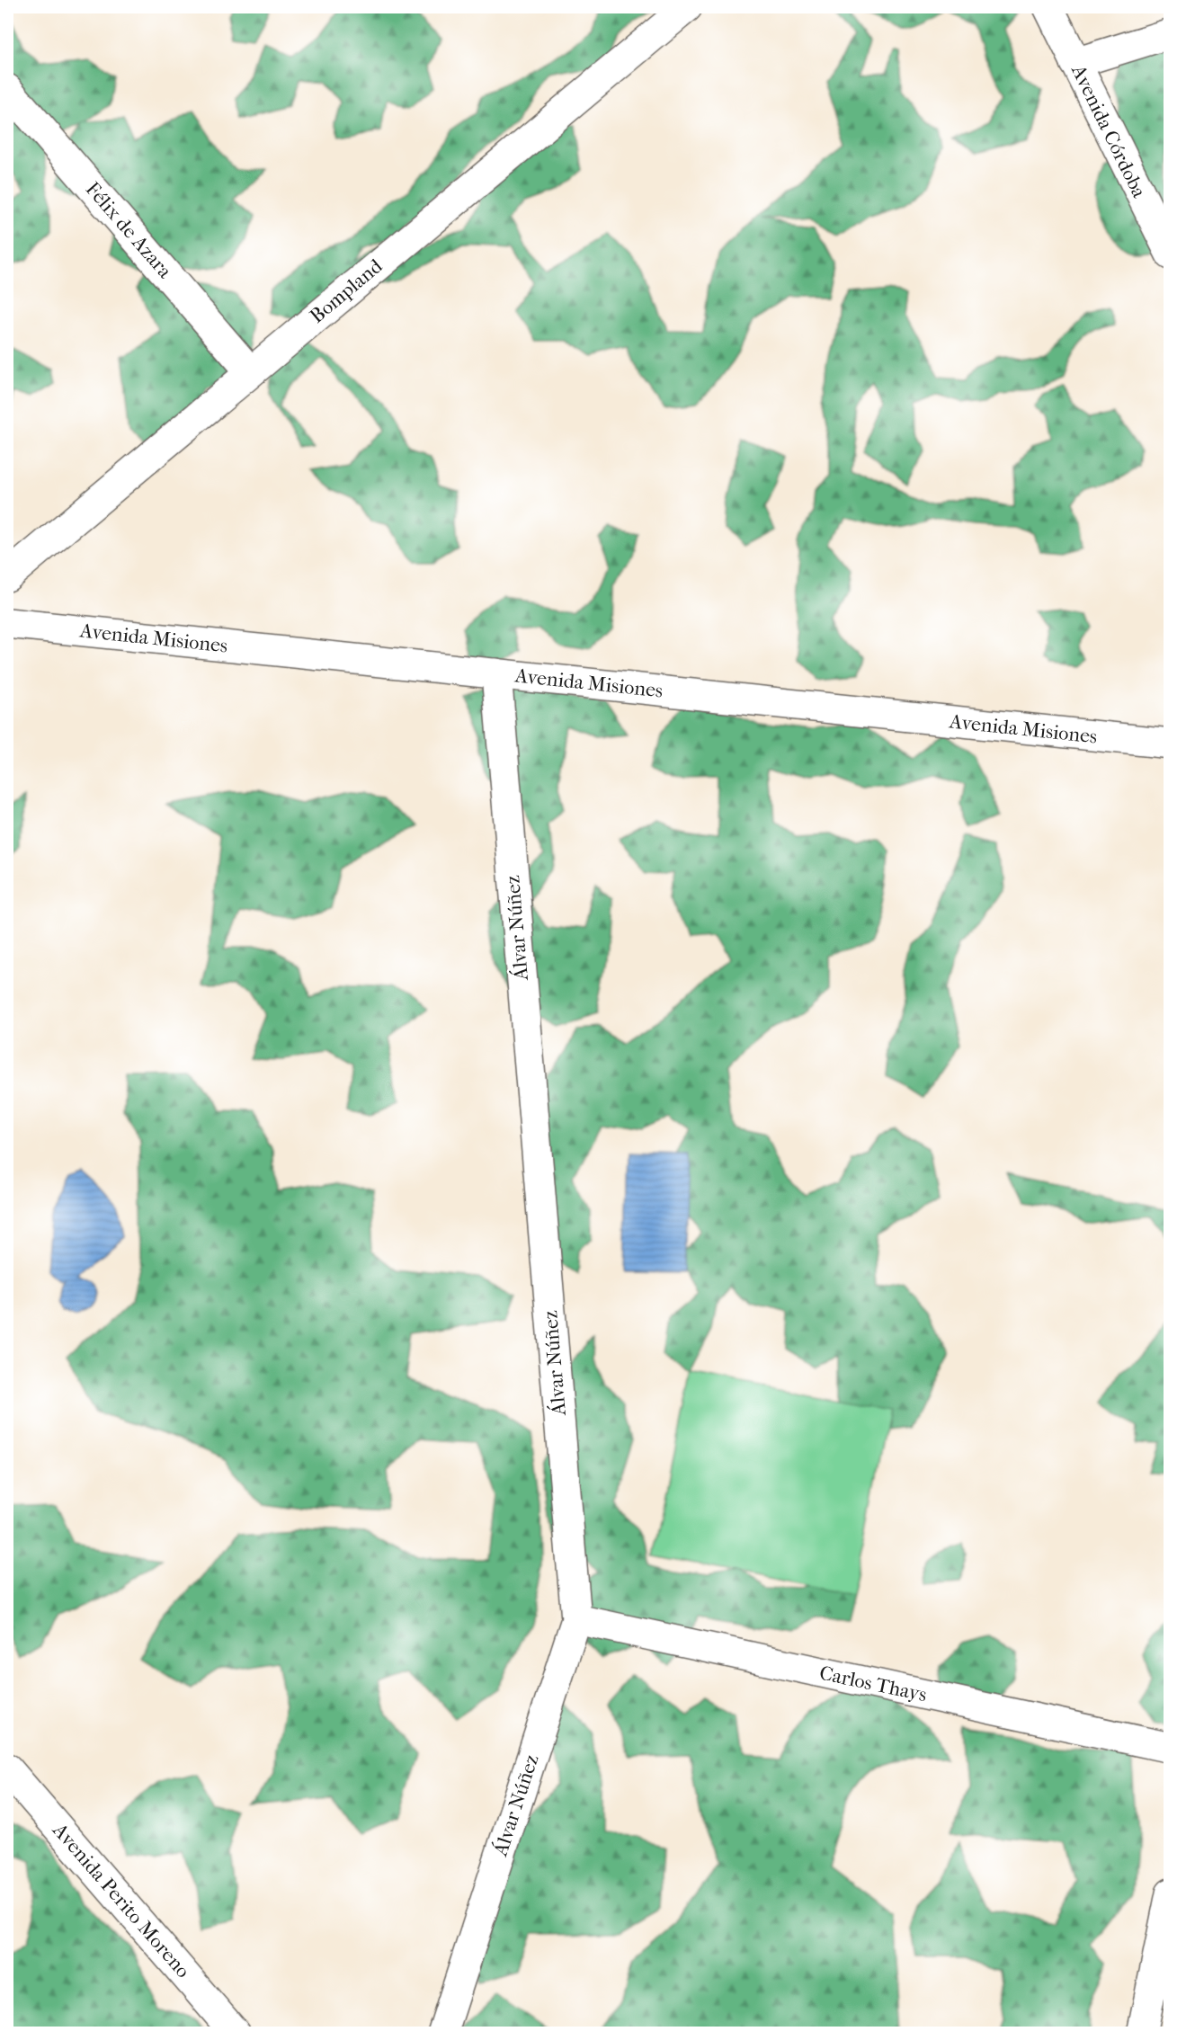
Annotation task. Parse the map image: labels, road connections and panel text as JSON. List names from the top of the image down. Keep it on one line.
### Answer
{"streets":{"street":["Avenida Córdoba","Félix de Azara","Bompland","Avenida Misiones","Álvar Núñez","Carlos Thays","Avenida Perito Moreno"]},"crossings":[["Félix de Azara","Bompland"],["Avenida Misiones","Álvar Núñez"],["Álvar Núñez","Carlos Thays"]]}
